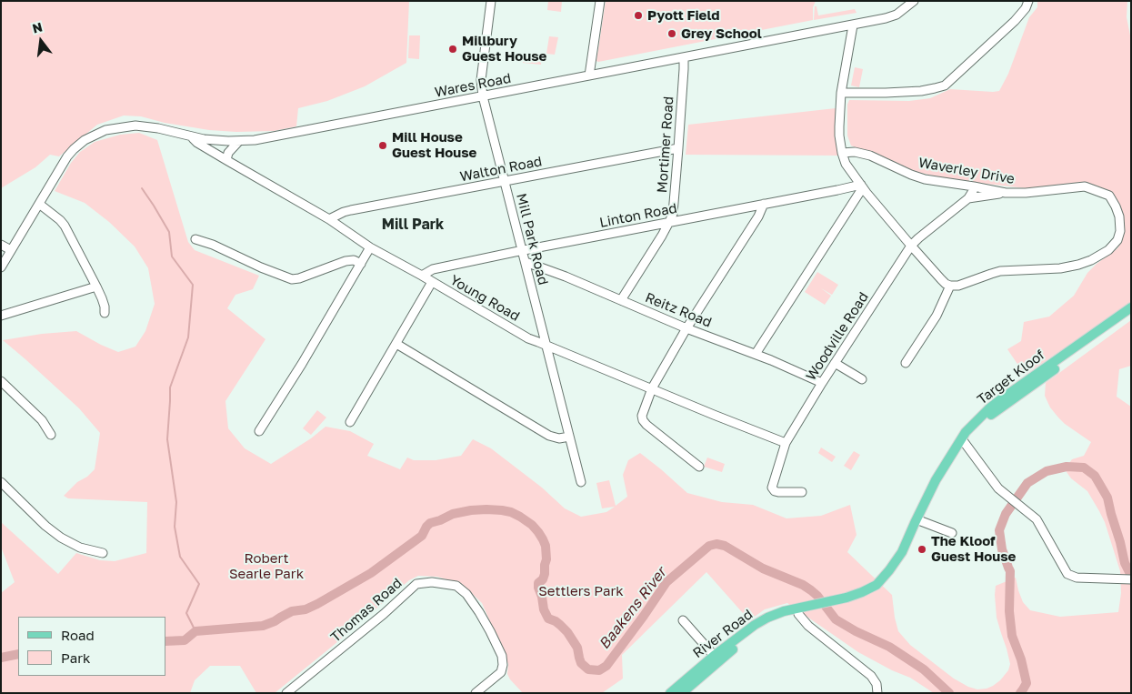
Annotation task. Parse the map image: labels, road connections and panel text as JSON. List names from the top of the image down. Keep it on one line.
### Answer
{"streets":{"main road":["Target Kloof","River Road"],"street":["Wares Road","Mortimer Road","Walton Road","Waverley Drive","Linton Road","Mill Park Road","Young Road","Reitz Road","Woodville Road","Thomas Road"]},"crossings":[["Wares Road","Mortimer Road"],["Wares Road","Mill Park Road"],["Wares Road","Young Road"],["Mortimer Road","Walton Road"],["Mortimer Road","Linton Road"],["Mortimer Road","Reitz Road"],["Walton Road","Mill Park Road"],["Walton Road","Young Road"],["Linton Road","Mill Park Road"],["Linton Road","Young Road"],["Mill Park Road","Young Road"],["Mill Park Road","Reitz Road"],["Young Road","Woodville Road"],["Reitz Road","Woodville Road"],["Target Kloof","River Road"]],"districts":["Mill Park"],"water":["Baakens River"],"parks":["Robert Searle Park","Settlers Park"],"places":["Pyott Field","Grey School","Millbury Guest House","Mill House Guest House","The Kloof Guest House"],"legend":["Road","Park"],"north":"top"}
